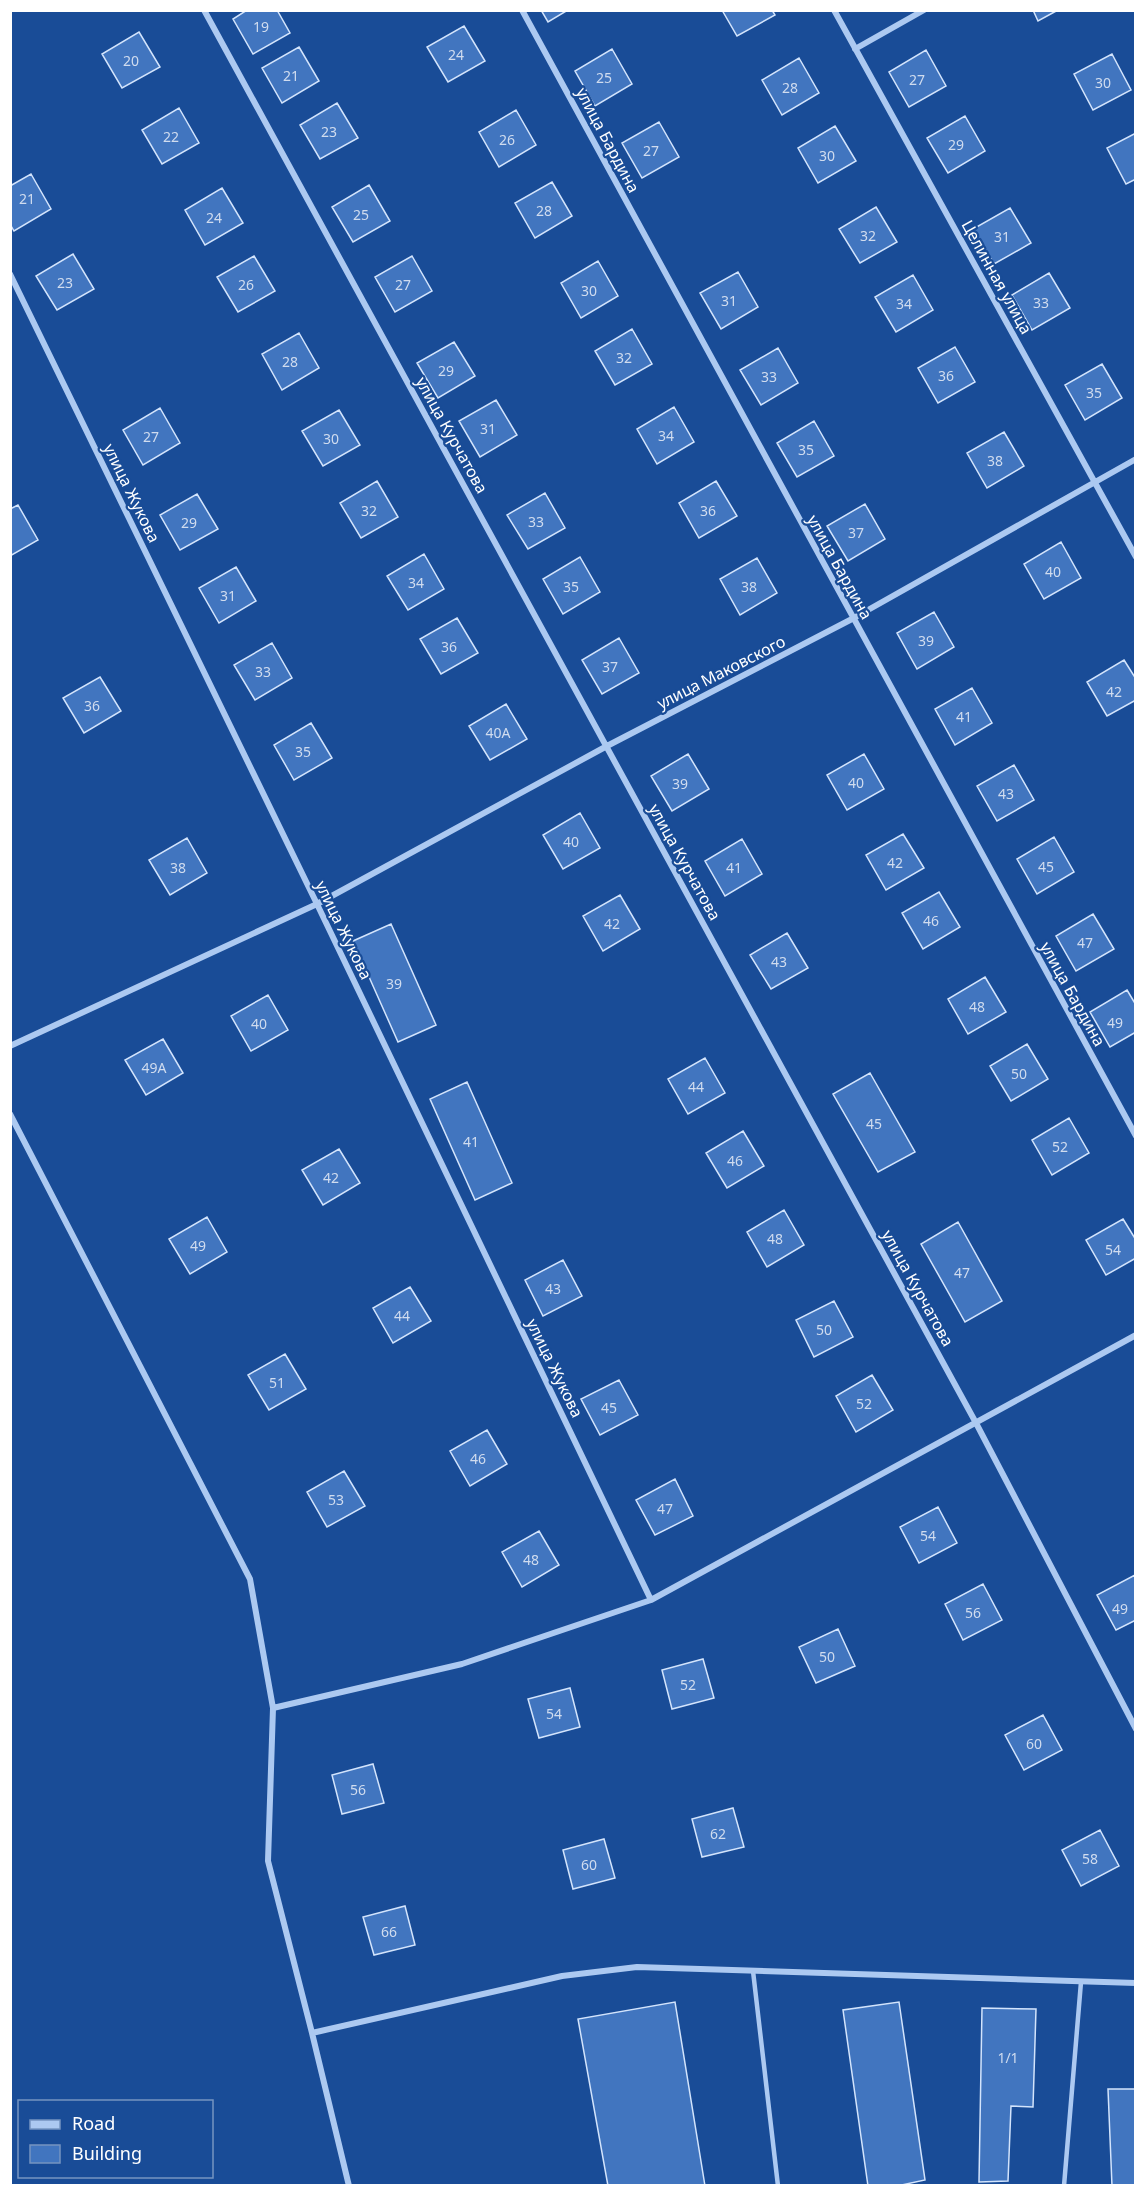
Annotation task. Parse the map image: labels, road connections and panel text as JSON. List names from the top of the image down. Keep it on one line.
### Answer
{"streets":{"street":["улица Бардина","Целинная улица","улица Курчатова","улица Жукова","улица Маковского"]},"crossings":[["улица Бардина","улица Маковского"],["Целинная улица","улица Маковского"],["улица Курчатова","улица Маковского"],["улица Жукова","улица Маковского"]],"house_numbers":["19","24","20","21","25","27","30","28","23","22","26","29","27","30","21","28","25","24","32","31","23","26","27","30","31","33","34","32","28","29","36","33","35","31","34","27","30","35","38","32","36","33","29","37","40","34","35","38","31","39","36","37","33","42","36","41","40А","35","40","39","43","40","42","45","38","41","46","42","47","43","39","48","49","40","49А","50","44","45","41","52","46","42","48","49","54","47","43","44","50","51","52","45","46","53","47","54","48","49","56","50","52","54","60","56","62","58","60","66","1/1"],"legend":["Road","Building"]}
